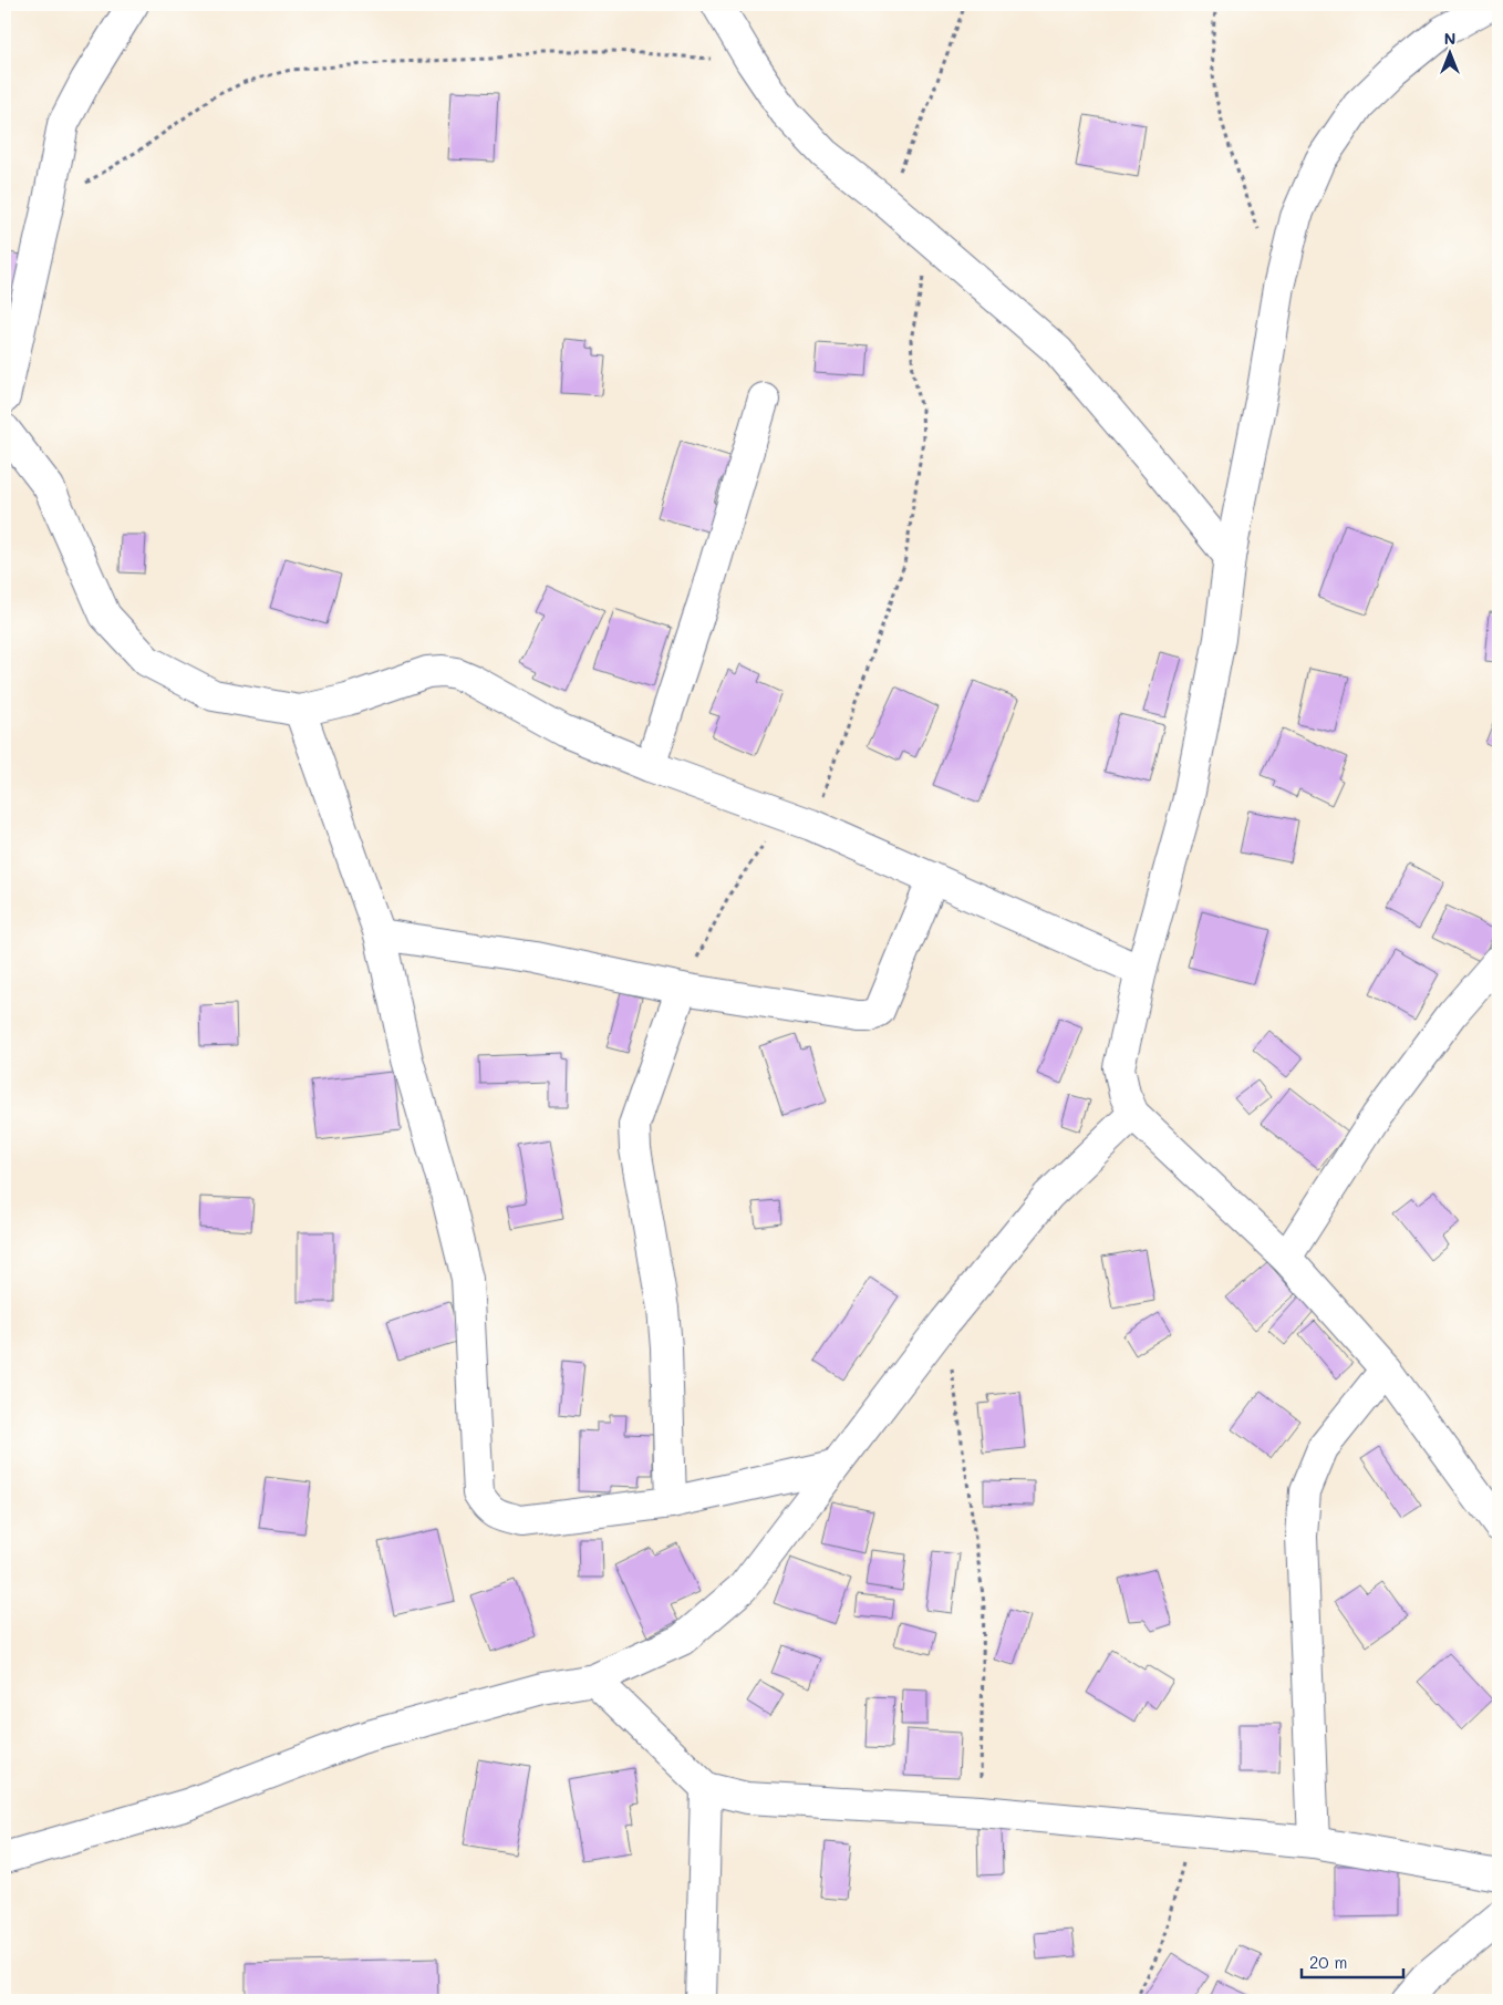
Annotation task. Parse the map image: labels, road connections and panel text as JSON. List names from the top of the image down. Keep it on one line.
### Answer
{"scale_bar":"20 m","north":"top"}
